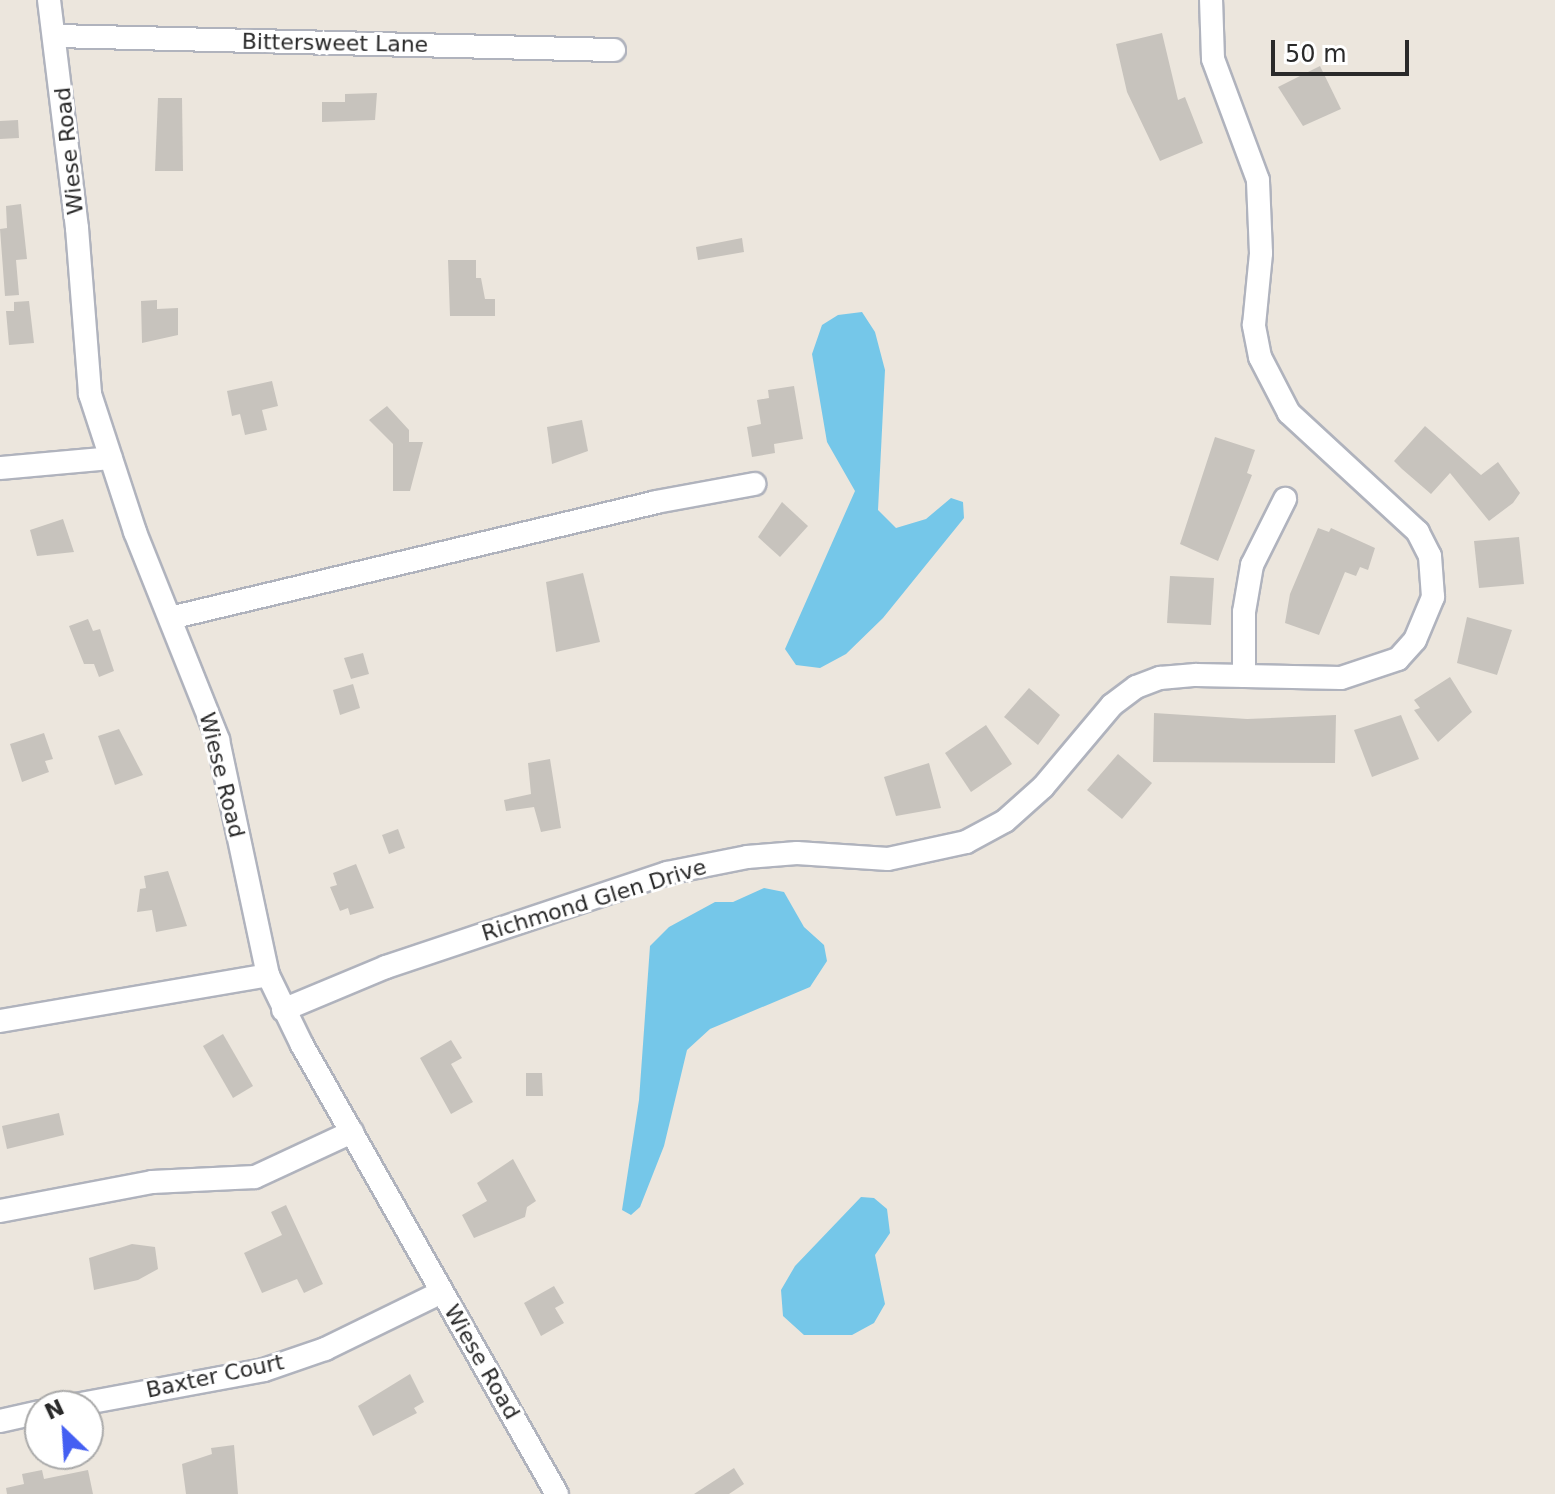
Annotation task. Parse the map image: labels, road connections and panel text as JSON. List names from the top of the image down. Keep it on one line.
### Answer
{"streets":{"street":["Bittersweet Lane","Wiese Road","Richmond Glen Drive","Baxter Court"]},"crossings":[["Bittersweet Lane","Wiese Road"],["Wiese Road","Richmond Glen Drive"],["Wiese Road","Baxter Court"]],"scale_bar":"50 m","north":"top left"}
